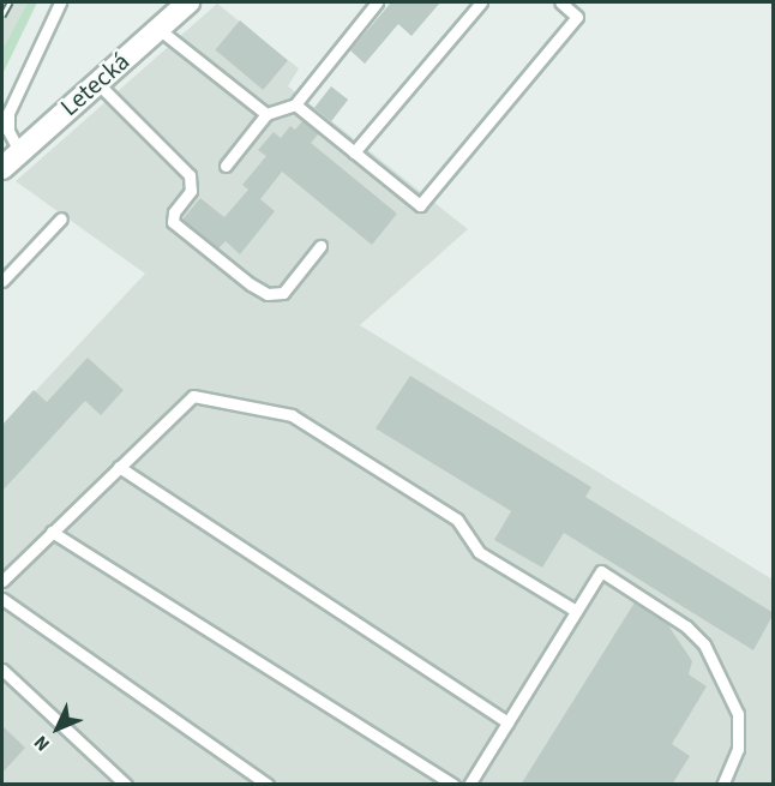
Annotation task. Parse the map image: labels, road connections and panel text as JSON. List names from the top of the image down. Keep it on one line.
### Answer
{"streets":{"street":["Letecká"]},"north":"bottom left"}
